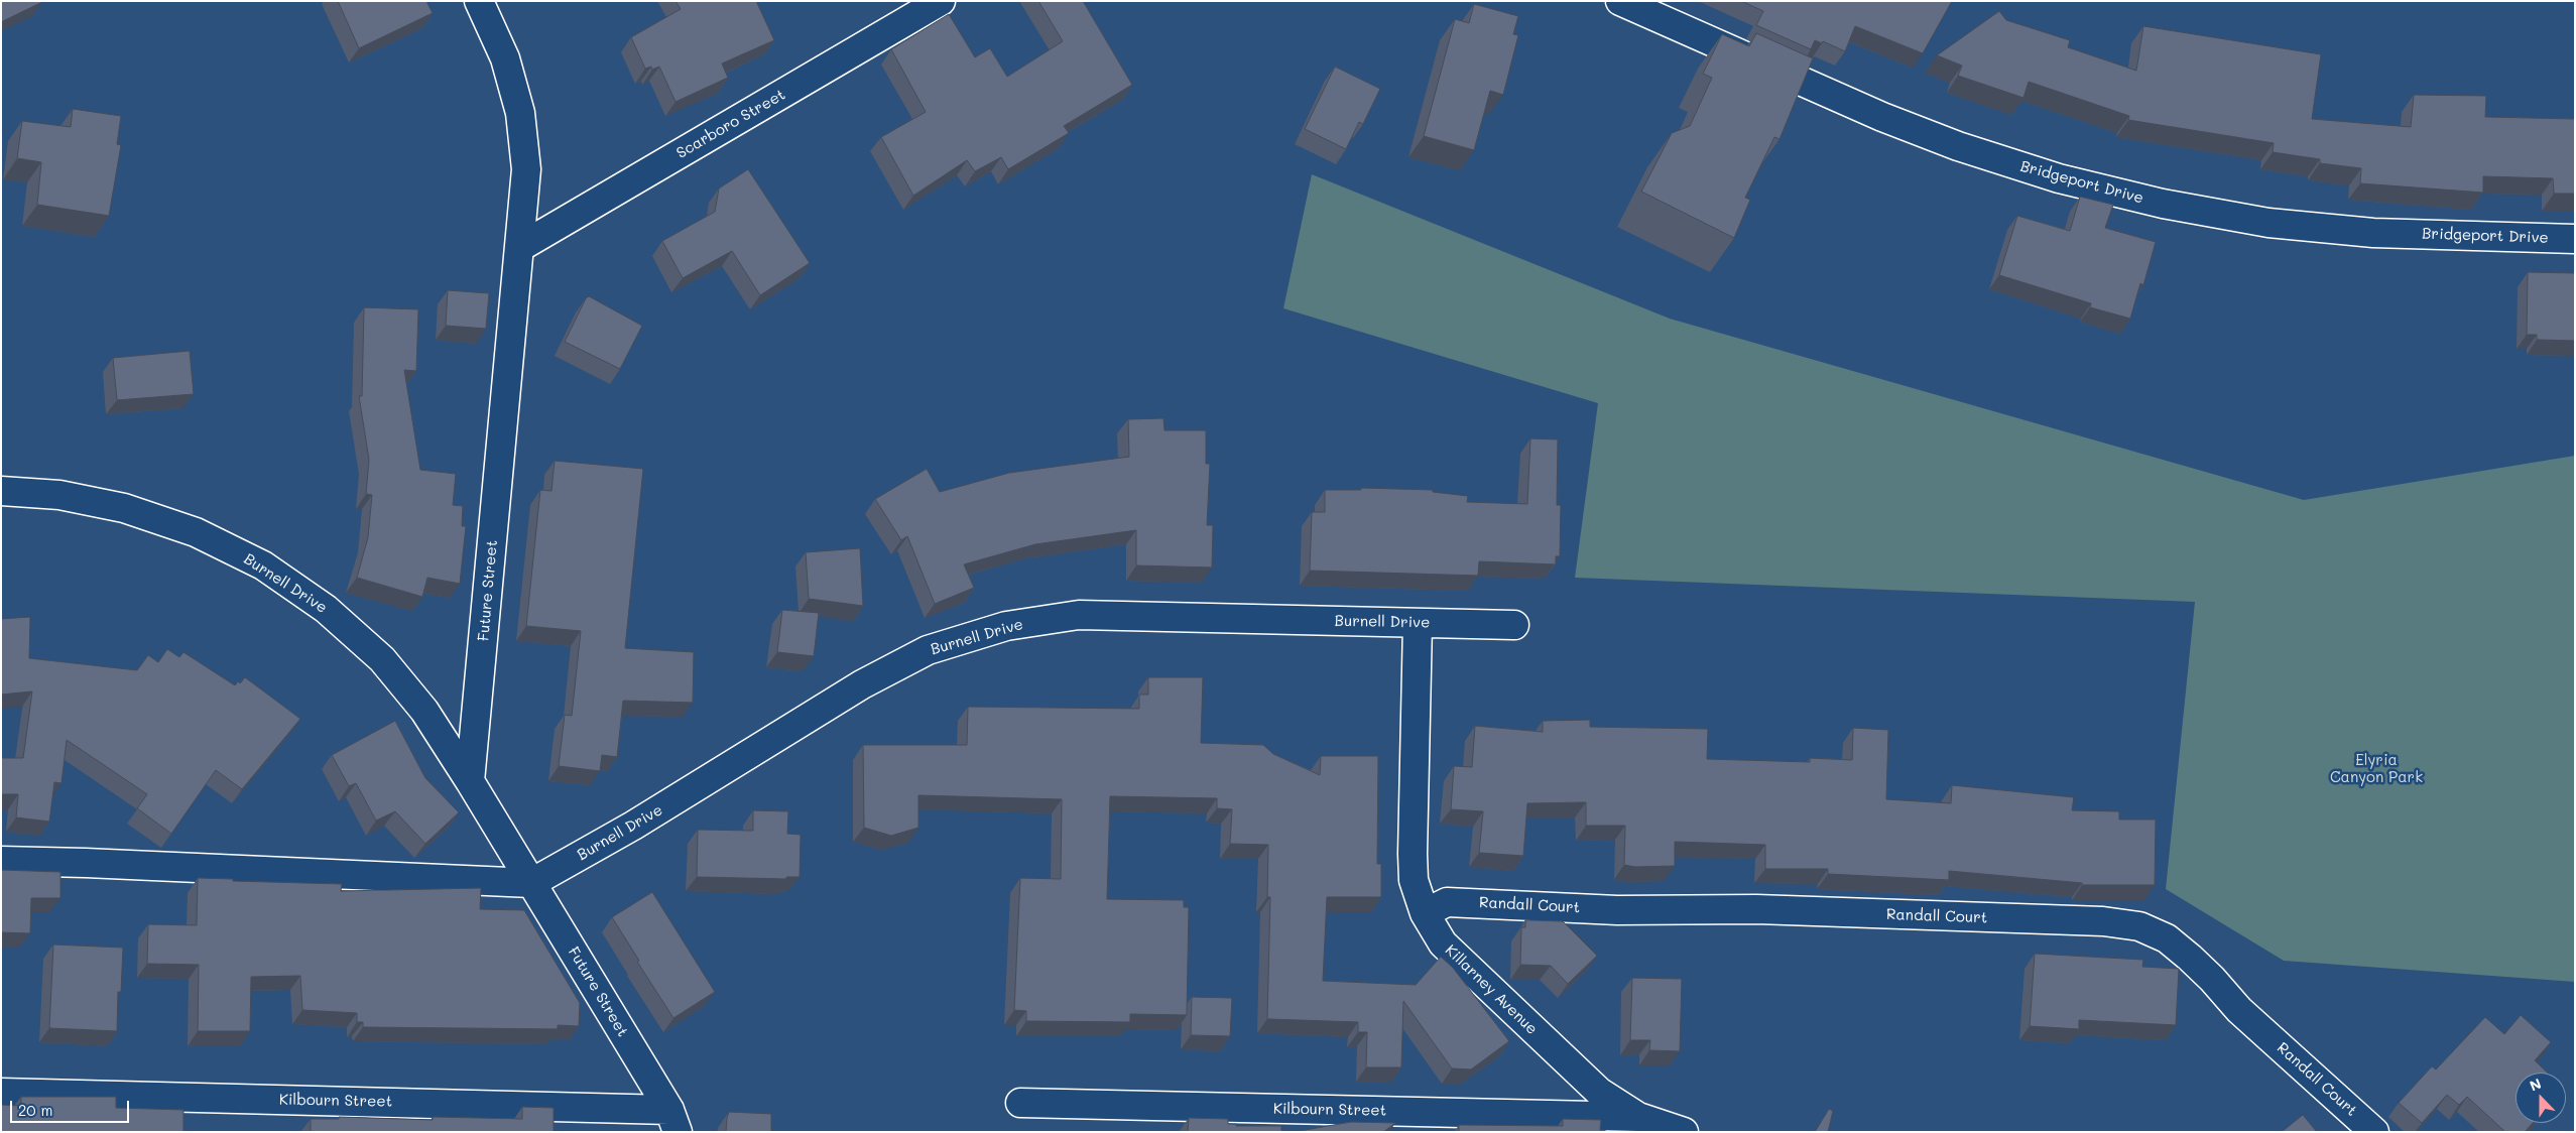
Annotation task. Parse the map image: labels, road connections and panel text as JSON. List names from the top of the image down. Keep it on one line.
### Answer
{"streets":{"street":["Scarboro Street","Bridgeport Drive","Burnell Drive","Future Street","Randall Court","Killarney Avenue","Kilbourn Street"]},"crossings":[["Scarboro Street","Future Street"],["Burnell Drive","Future Street"],["Burnell Drive","Killarney Avenue"],["Future Street","Kilbourn Street"],["Randall Court","Killarney Avenue"],["Killarney Avenue","Kilbourn Street"]],"parks":["Elyria Canyon Park"],"scale_bar":"20 m","north":"top"}
